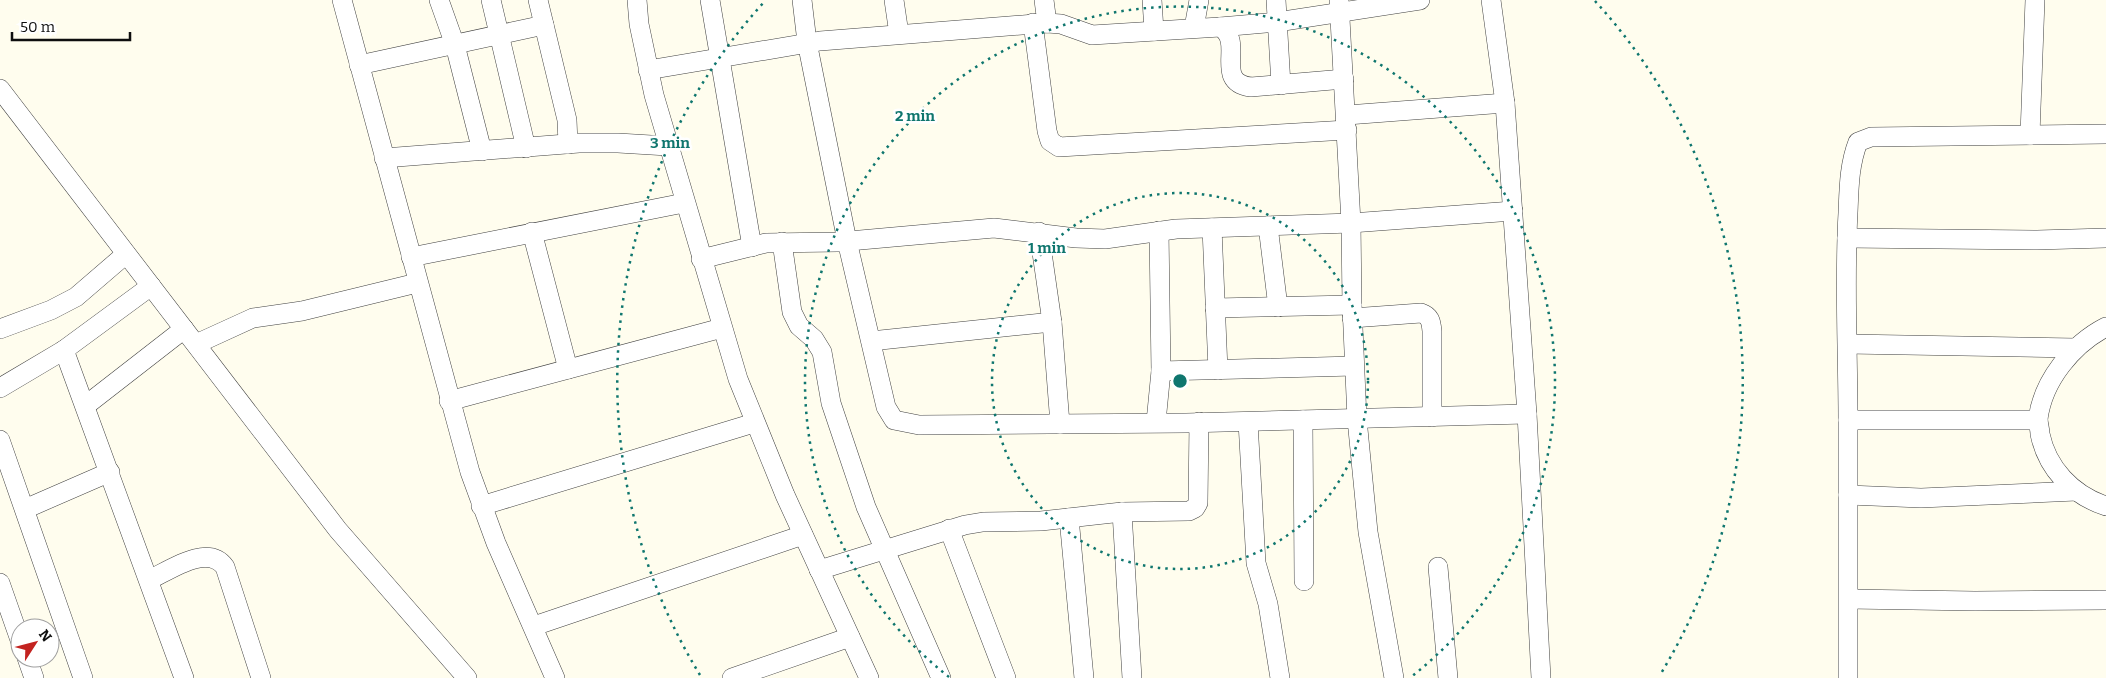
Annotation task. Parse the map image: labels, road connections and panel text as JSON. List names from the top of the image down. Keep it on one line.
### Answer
{"scale_bar":"50 m","north":"top right","rings":["2 min","3 min","1 min"]}
